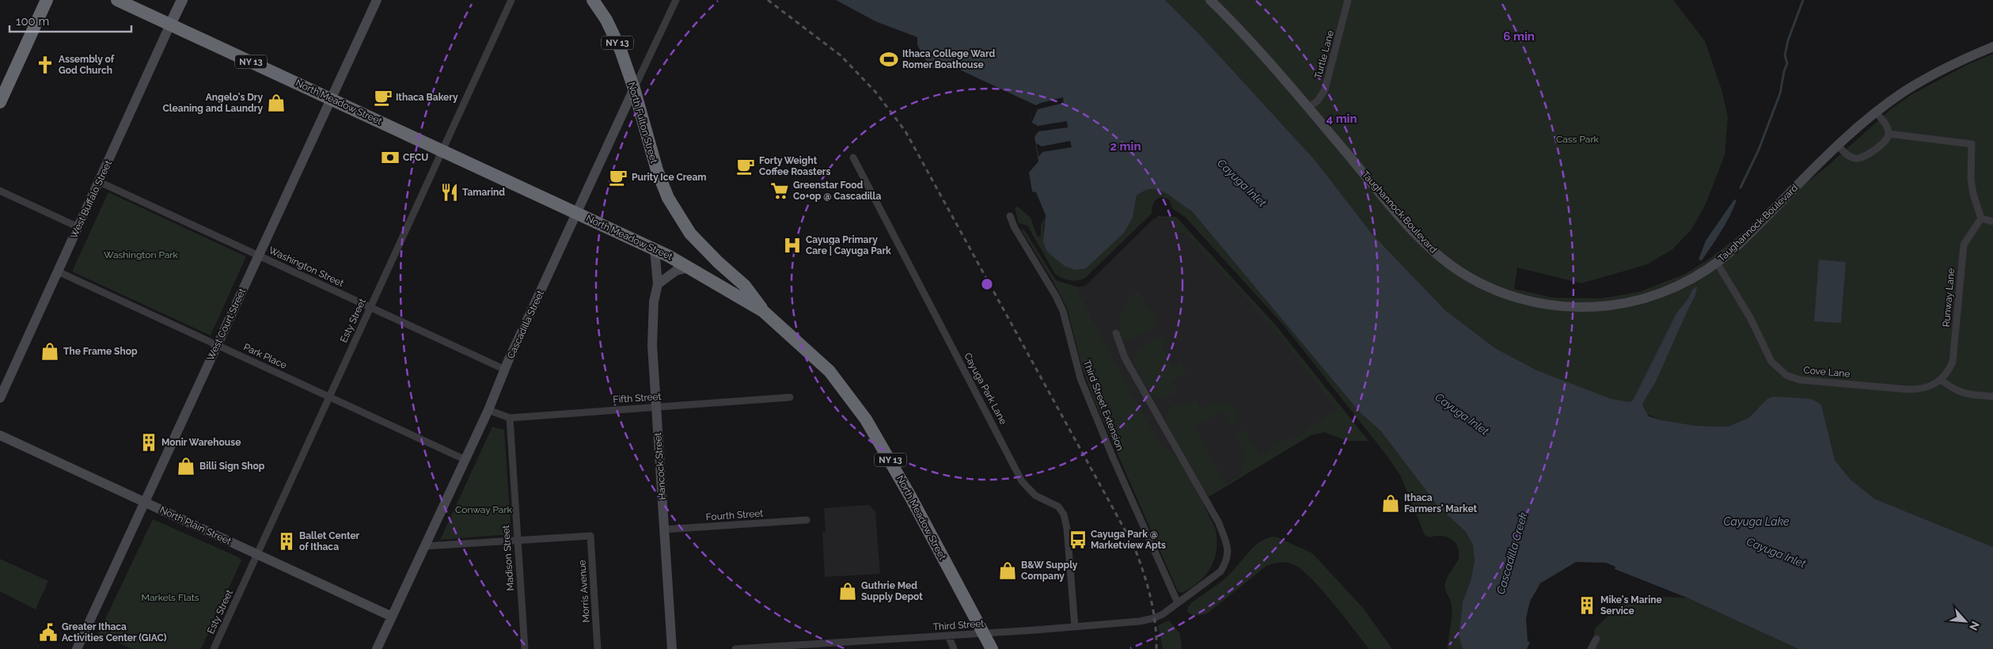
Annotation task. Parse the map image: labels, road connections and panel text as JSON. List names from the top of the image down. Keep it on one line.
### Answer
{"streets":{"highway":["NY 13","North Meadow Street","North Fulton Street"],"main road":["West Buffalo Street"],"street":["Turtle Lane","Taughannock Boulevard","Washington Street","Runway Lane","Esty Street","West Court Street","Cascadilla Street","Park Place","Cove Lane","Cayuga Park Lane","Fifth Street","Third Street Extension","Hancock Street","Fourth Street","North Plain Street","Madison Street","Morris Avenue","Third Street"]},"crossings":[["Turtle Lane","Taughannock Boulevard"],["North Meadow Street","North Fulton Street"],["North Meadow Street","West Buffalo Street"],["North Meadow Street","Esty Street"],["North Meadow Street","West Court Street"],["North Meadow Street","Cascadilla Street"],["North Meadow Street","Hancock Street"],["North Meadow Street","Third Street"],["North Fulton Street","Cascadilla Street"],["West Buffalo Street","Washington Street"],["West Buffalo Street","Park Place"],["Taughannock Boulevard","Cove Lane"],["Washington Street","Esty Street"],["Washington Street","West Court Street"],["Washington Street","Cascadilla Street"],["Runway Lane","Cove Lane"],["Esty Street","Park Place"],["Esty Street","North Plain Street"],["West Court Street","Park Place"],["West Court Street","North Plain Street"],["Cascadilla Street","Park Place"],["Cascadilla Street","Fifth Street"],["Cascadilla Street","North Plain Street"],["Cayuga Park Lane","Third Street"],["Fifth Street","Hancock Street"],["Fifth Street","Madison Street"],["Third Street Extension","Third Street"],["Hancock Street","Fourth Street"],["Madison Street","Morris Avenue"]],"water":["Cayuga Inlet","Cayuga Lake","Cascadilla Creek"],"parks":["Cass Park","Washington Park","Conway Park","Markels Flats"],"places":{"sports":["Ithaca College Ward Romer Boathouse"],"church":["Assembly of God Church"],"cafe":["Ithaca Bakery","Forty Weight Coffee Roasters","Purity Ice Cream"],"shop":["Angelo's Dry Cleaning and Laundry","The Frame Shop","Billi Sign Shop","Ithaca Farmers' Market","B&W Supply Company","Guthrie Med Supply Depot"],"bank":["CFCU"],"supermarket":["Greenstar Food Co+op @ Cascadilla"],"restaurant":["Tamarind"],"hospital":["Cayuga Primary Care | Cayuga Park"],"building":["Monir Warehouse","Ballet Center of Ithaca","Mike's Marine Service"],"bus stop":["Cayuga Park @ Marketview Apts"],"public building":["Greater Ithaca Activities Center (GIAC)"]},"scale_bar":"100 m","north":"bottom right","rings":["6 min","4 min","2 min"]}
